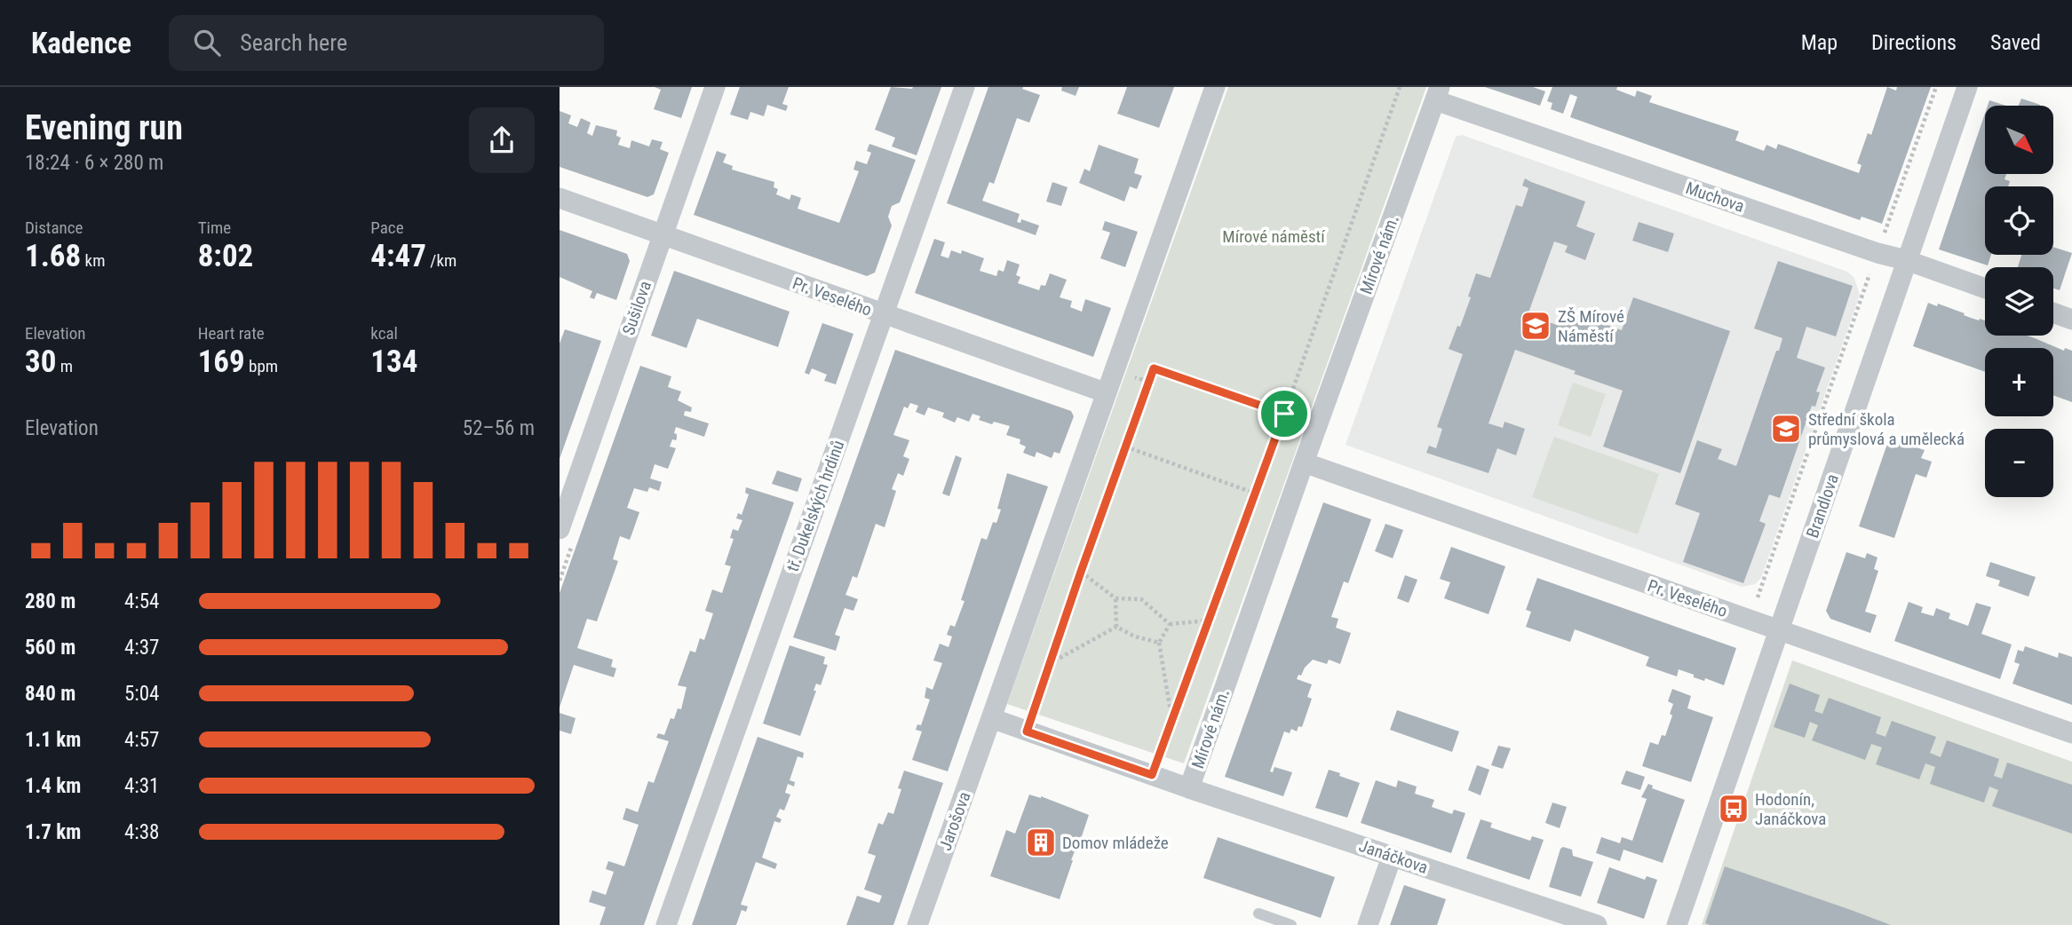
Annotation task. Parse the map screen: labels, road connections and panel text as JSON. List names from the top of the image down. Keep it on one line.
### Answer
{"streets":{"street":["Muchova","Mírové nám.","Pr. Veselého","Sušilova","tř. Dukelských hrdinů","Brandlova","Jarošova","Janáčkova"]},"crossings":[["Muchova","Mírové nám."],["Muchova","Brandlova"],["Mírové nám.","Pr. Veselého"],["Mírové nám.","Jarošova"],["Mírové nám.","Janáčkova"],["Pr. Veselého","Sušilova"],["Pr. Veselého","tř. Dukelských hrdinů"],["Pr. Veselého","Brandlova"]],"parks":["Mírové náměstí"],"places":{"school or university":["ZŠ Mírové Náměstí","Střední škola průmyslová a umělecká"],"bus stop":["Hodonín, Janáčkova"],"building":["Domov mládeže"]},"north":"bottom right","page":{"header":"Kadence","search":"Search here","nav":["Map","Directions","Saved"],"heading":["Evening run","18:24 · 6 × 280 m"],"map_buttons":["+","−"],"stats":[["Distance","1.68 km"],["Time","8:02"],["Pace","4:47 /km"],["Elevation","30 m"],["Heart rate","169 bpm"],["kcal","134"]],"chart":["Elevation","52–56 m"],"list":[{"name":"280 m","note":"4:54"},{"name":"560 m","note":"4:37"},{"name":"840 m","note":"5:04"},{"name":"1.1 km","note":"4:57"},{"name":"1.4 km","note":"4:31"},{"name":"1.7 km","note":"4:38"}]}}
